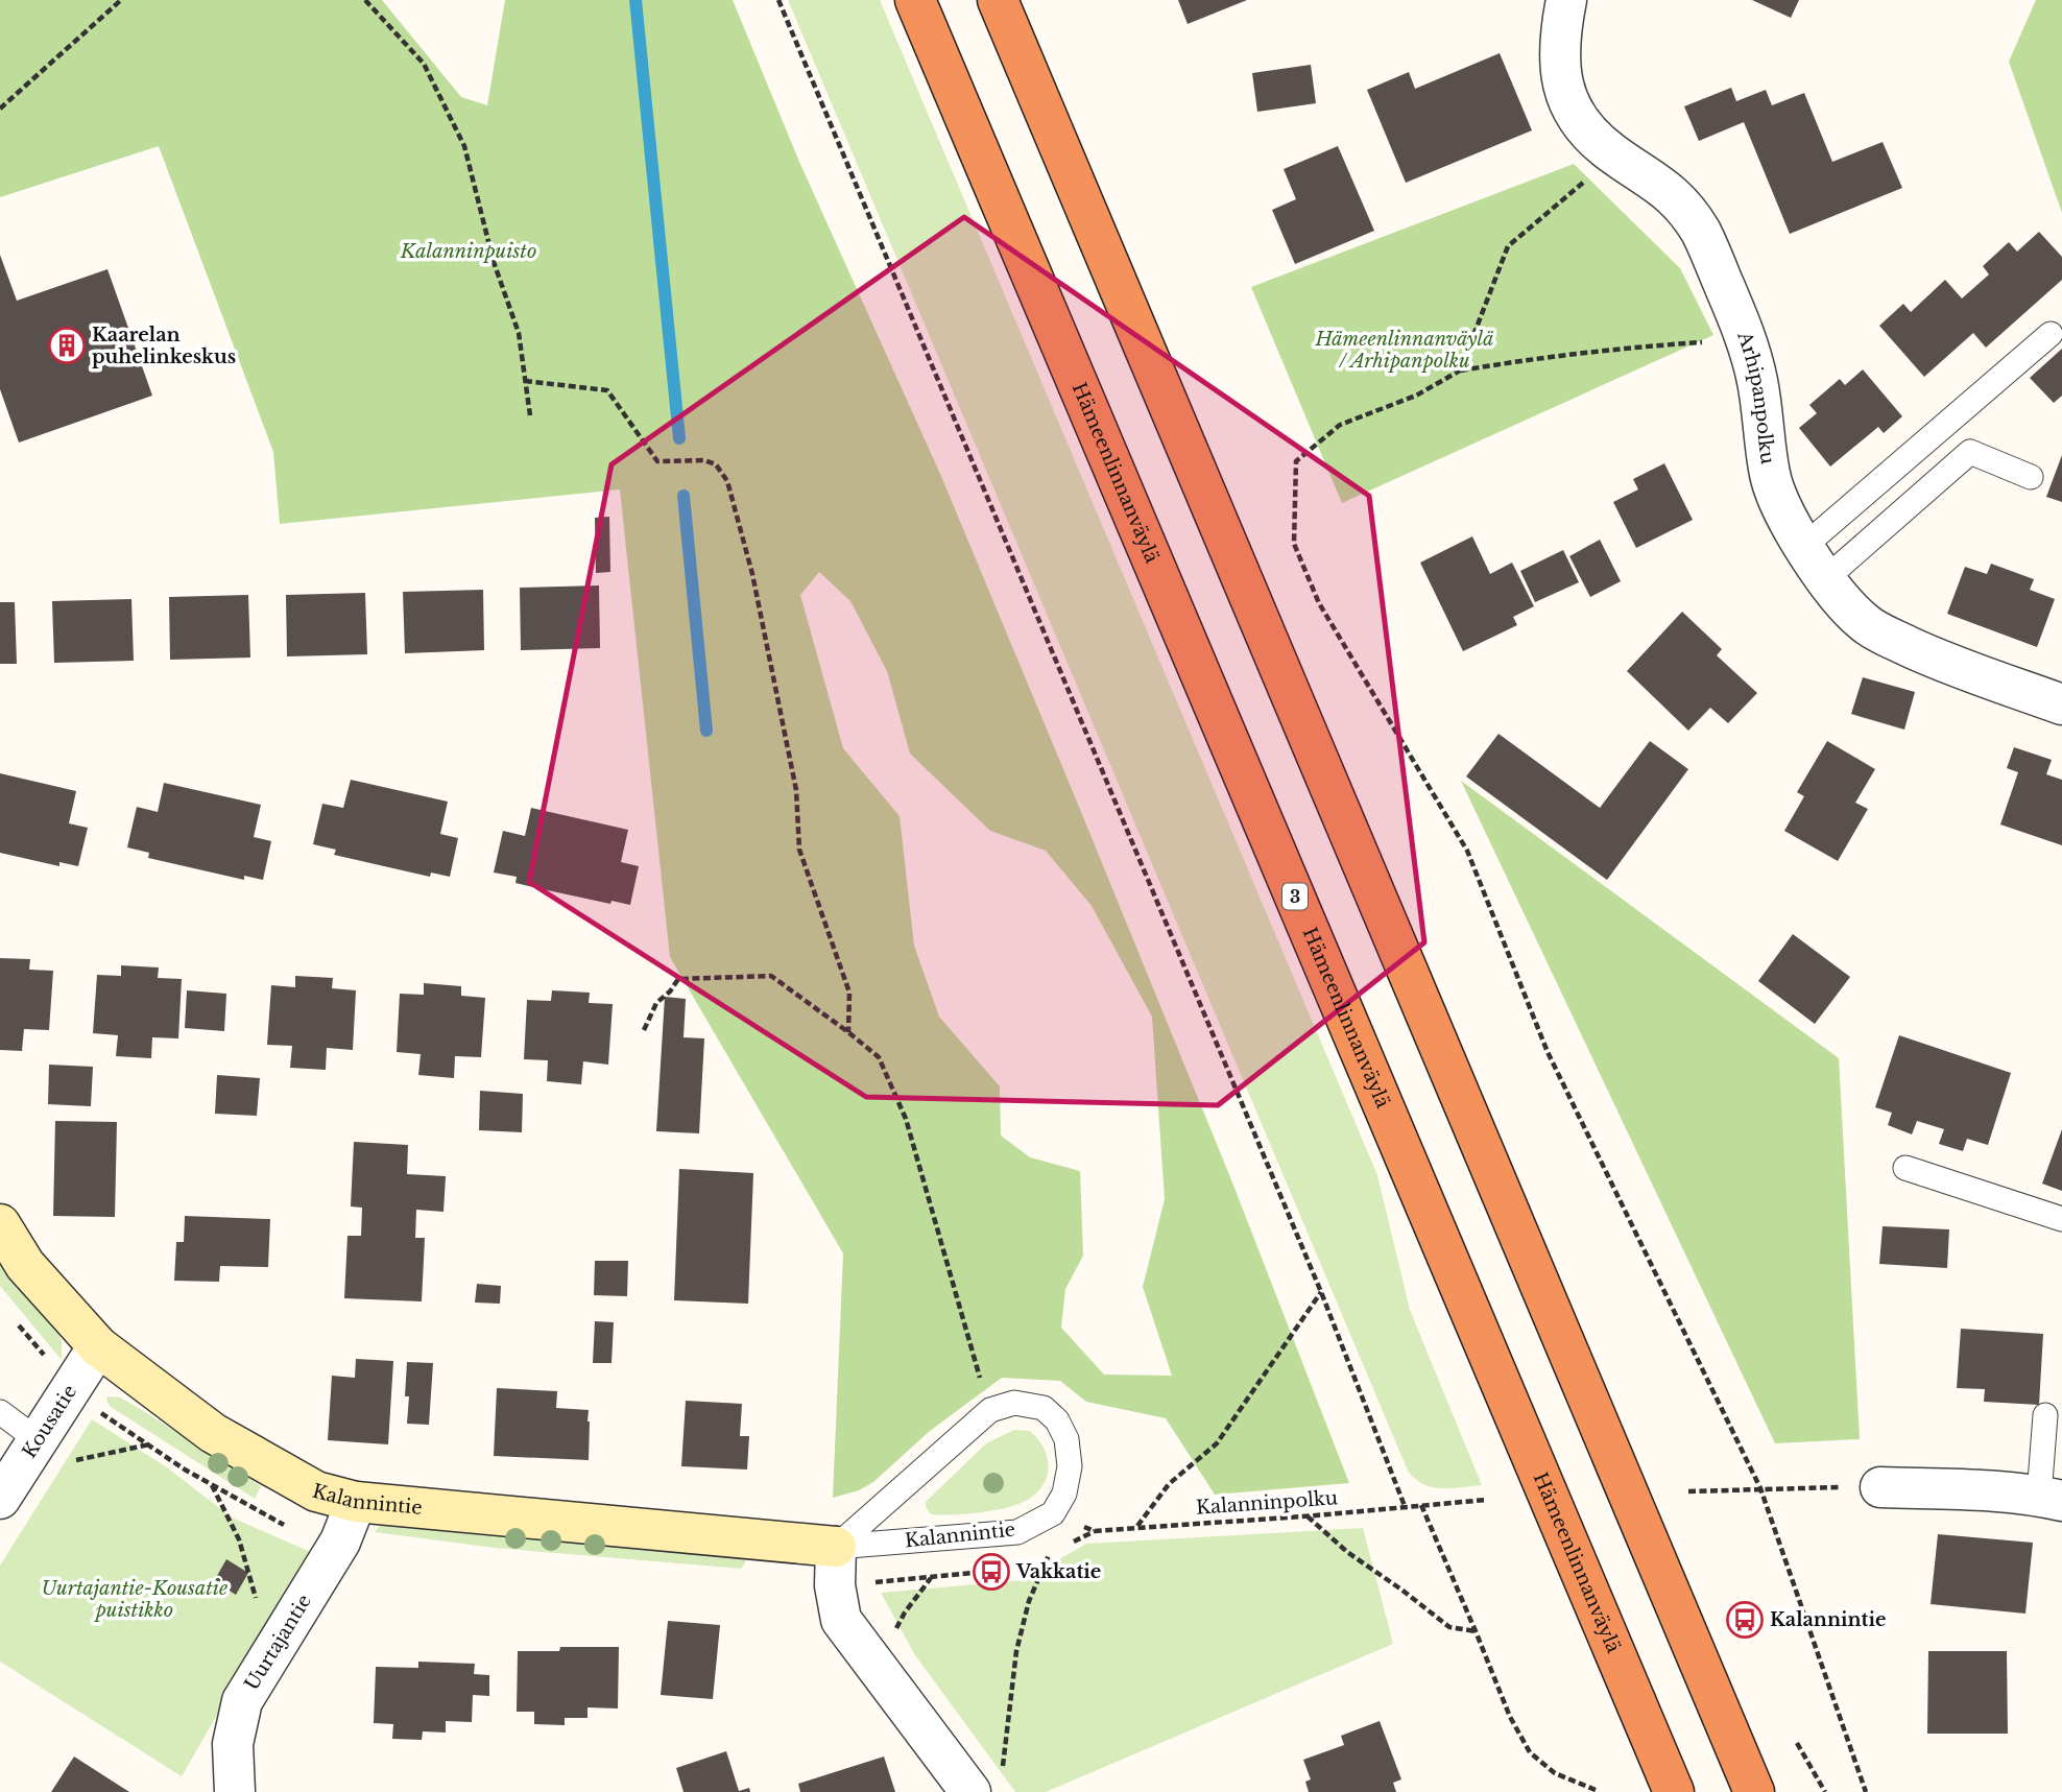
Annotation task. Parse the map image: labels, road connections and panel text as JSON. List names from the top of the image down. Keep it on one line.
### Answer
{"streets":{"highway":["Hämeenlinnanväylä","3"],"street":["Arhipanpolku","Kousatie","Kalannintie","Uurtajantie"],"path":["Kalanninpolku"]},"crossings":[["Kousatie","Kalannintie"],["Kalannintie","Kalanninpolku"],["Kalannintie","Uurtajantie"]],"parks":["Kalanninpuisto","Hämeenlinnanväylä / Arhipanpolku","Uurtajantie-Kousatie puistikko"],"places":{"building":["Kaarelan puhelinkeskus"],"bus stop":["Vakkatie","Kalannintie"]}}
